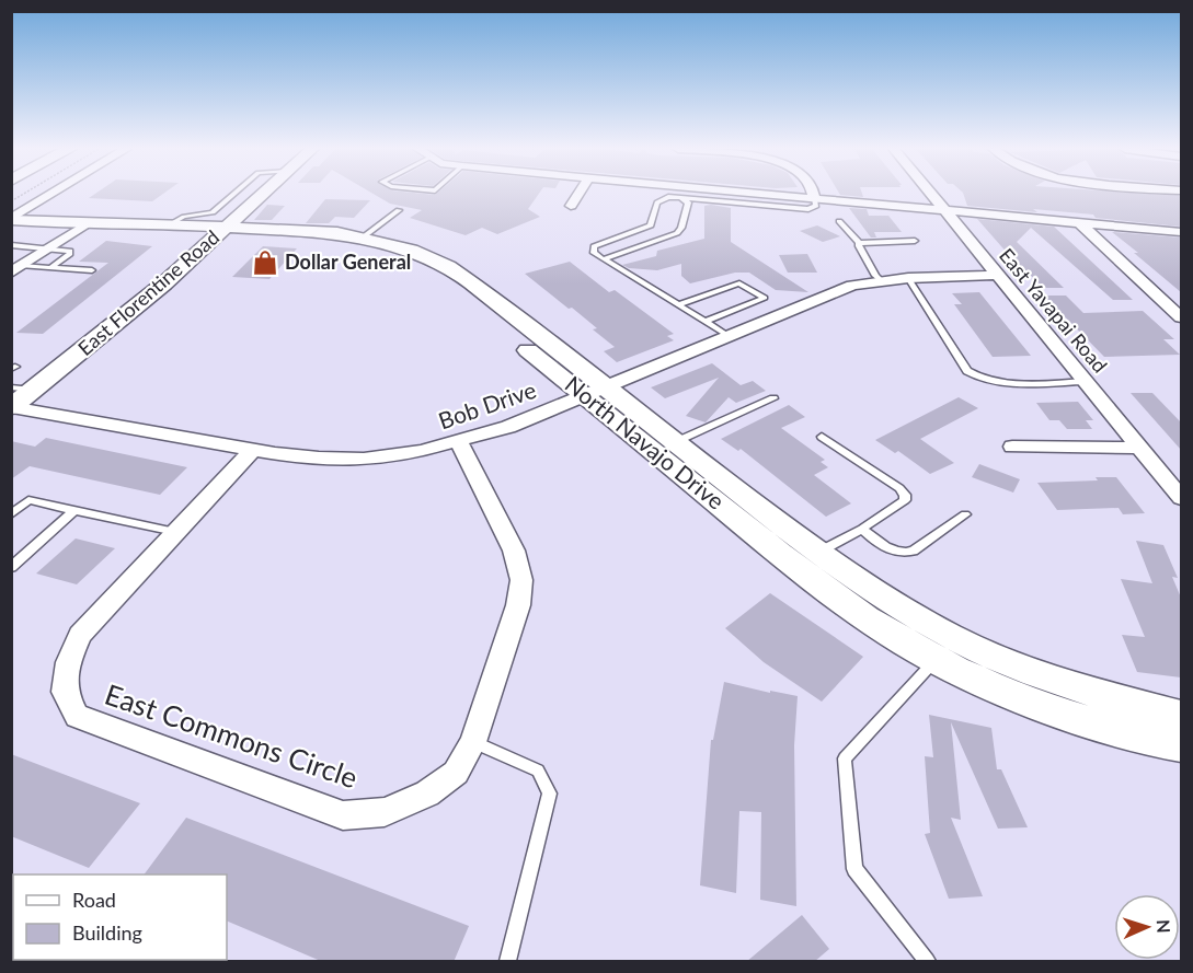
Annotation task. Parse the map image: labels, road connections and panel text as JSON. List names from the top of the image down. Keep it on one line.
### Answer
{"streets":{"street":["East Florentine Road","East Yavapai Road","Bob Drive","North Navajo Drive","East Commons Circle"]},"crossings":[["East Florentine Road","Bob Drive"],["East Florentine Road","North Navajo Drive"],["East Yavapai Road","Bob Drive"],["Bob Drive","North Navajo Drive"],["Bob Drive","East Commons Circle"]],"places":{"shop":["Dollar General"]},"legend":["Road","Building"],"north":"right"}
